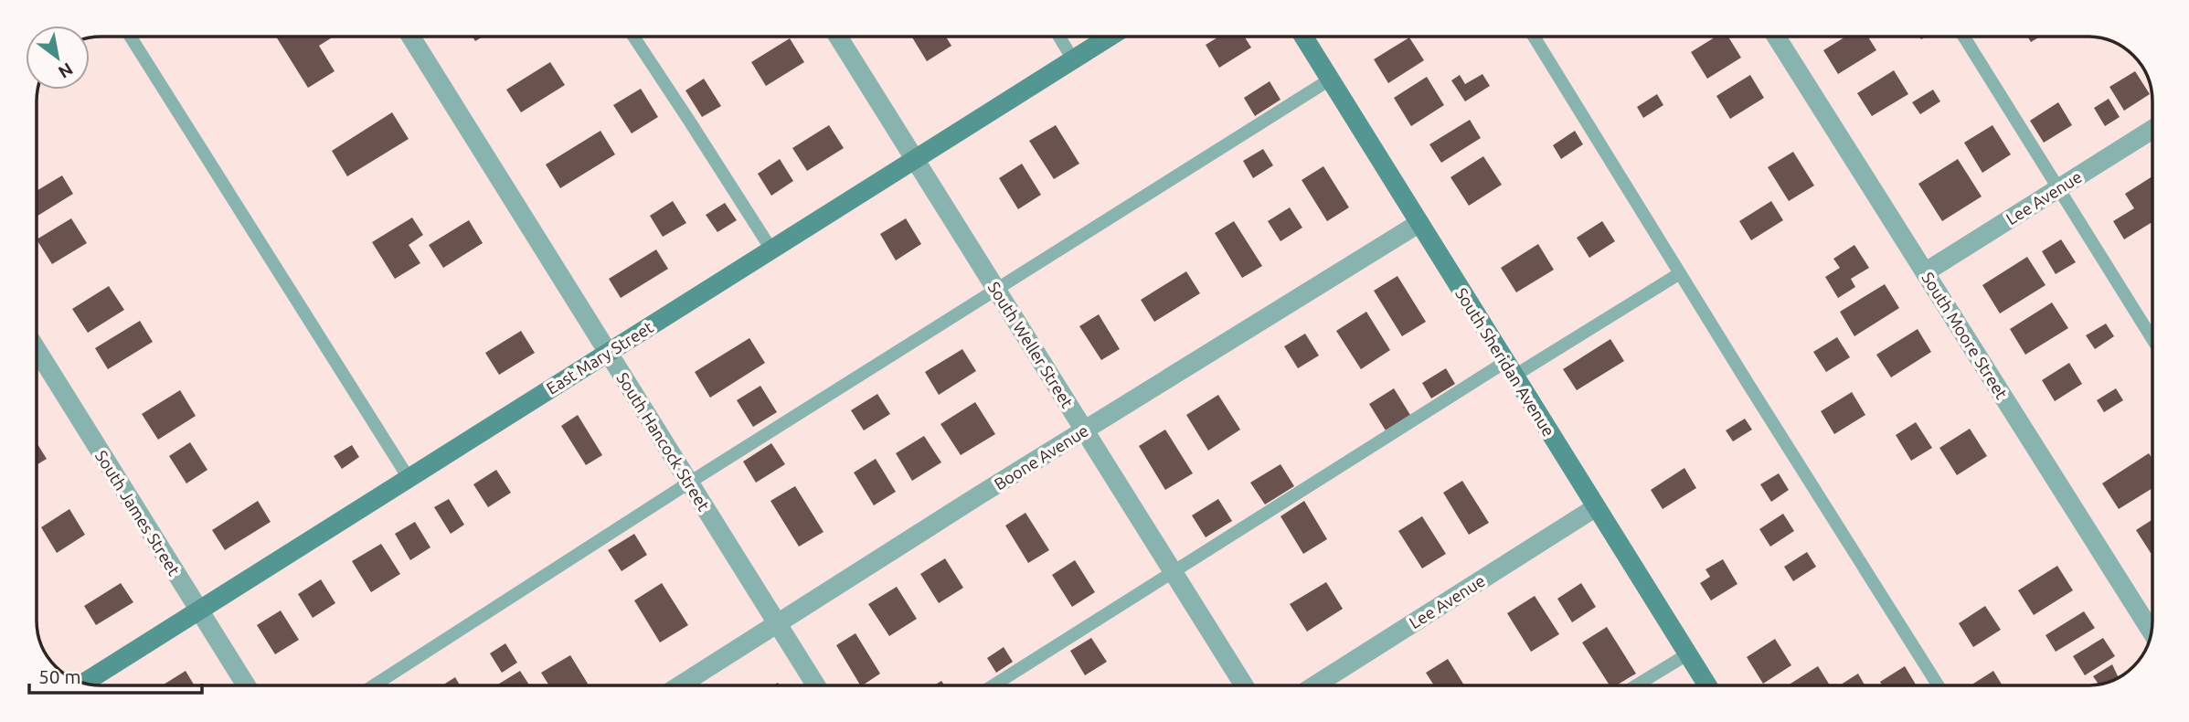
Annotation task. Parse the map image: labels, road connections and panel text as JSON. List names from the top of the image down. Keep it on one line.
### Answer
{"streets":{"main road":["East Mary Street","South Sheridan Avenue"],"street":["Lee Avenue","South Moore Street","South Weller Street","South Hancock Street","Boone Avenue","South James Street"]},"crossings":[["Lee Avenue","South Moore Street"],["Lee Avenue","South Sheridan Avenue"],["South Weller Street","East Mary Street"],["South Weller Street","Boone Avenue"],["East Mary Street","South Hancock Street"],["East Mary Street","South James Street"],["South Sheridan Avenue","Boone Avenue"],["South Hancock Street","Boone Avenue"]],"scale_bar":"50 m","north":"bottom right"}
